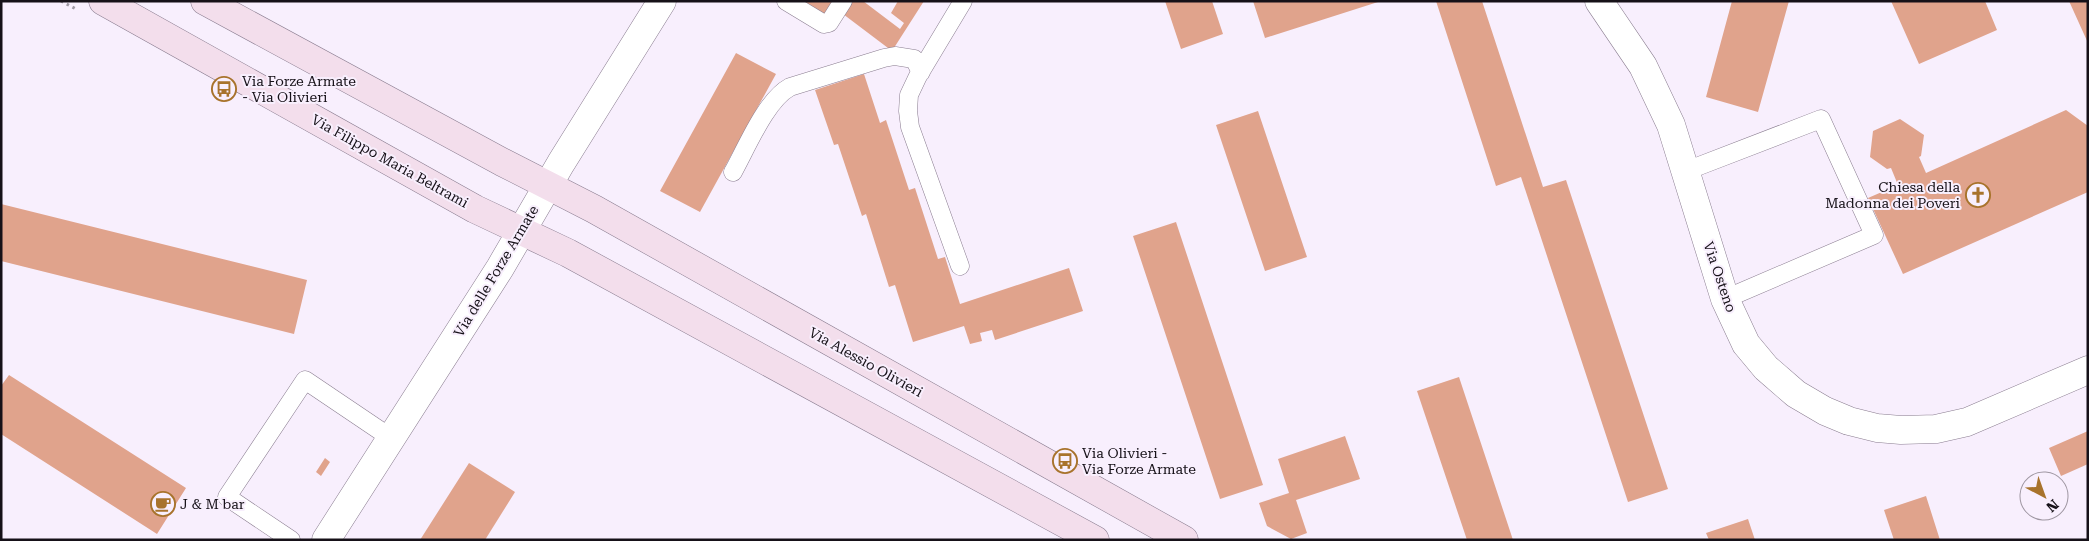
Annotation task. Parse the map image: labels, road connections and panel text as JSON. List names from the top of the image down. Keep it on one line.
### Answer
{"streets":{"main road":["Via Filippo Maria Beltrami","Via Alessio Olivieri"],"street":["Via delle Forze Armate","Via Osteno"]},"crossings":[["Via Filippo Maria Beltrami","Via delle Forze Armate"],["Via delle Forze Armate","Via Alessio Olivieri"]],"places":{"bus stop":["Via Forze Armate - Via Olivieri","Via Olivieri - Via Forze Armate"],"church":["Chiesa della Madonna dei Poveri"],"cafe":["J & M bar"]},"north":"bottom right"}
